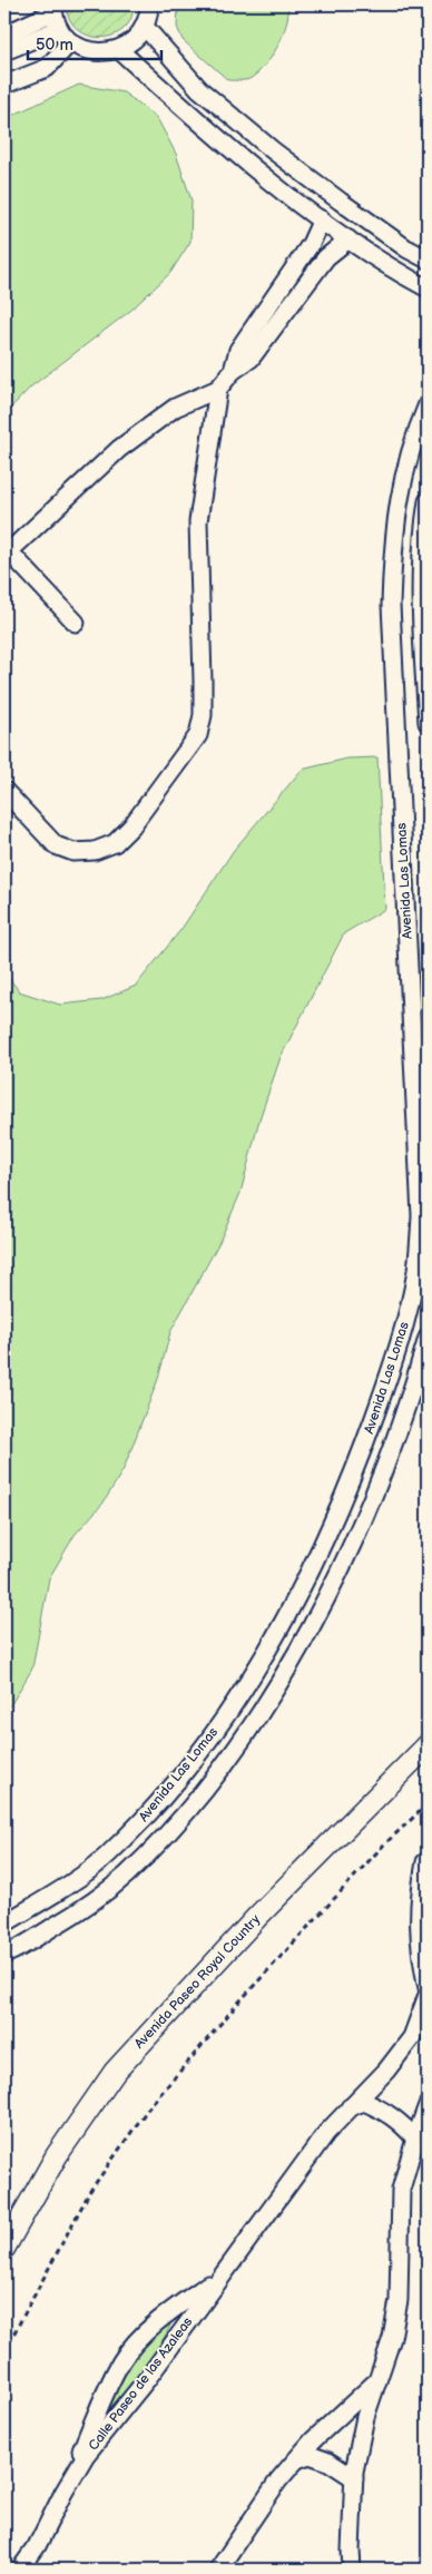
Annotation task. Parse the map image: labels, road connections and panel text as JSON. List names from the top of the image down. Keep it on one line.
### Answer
{"streets":{"street":["Avenida Las Lomas","Avenida Paseo Royal Country","Calle Paseo de las Azaleas"]},"scale_bar":"50 m"}
